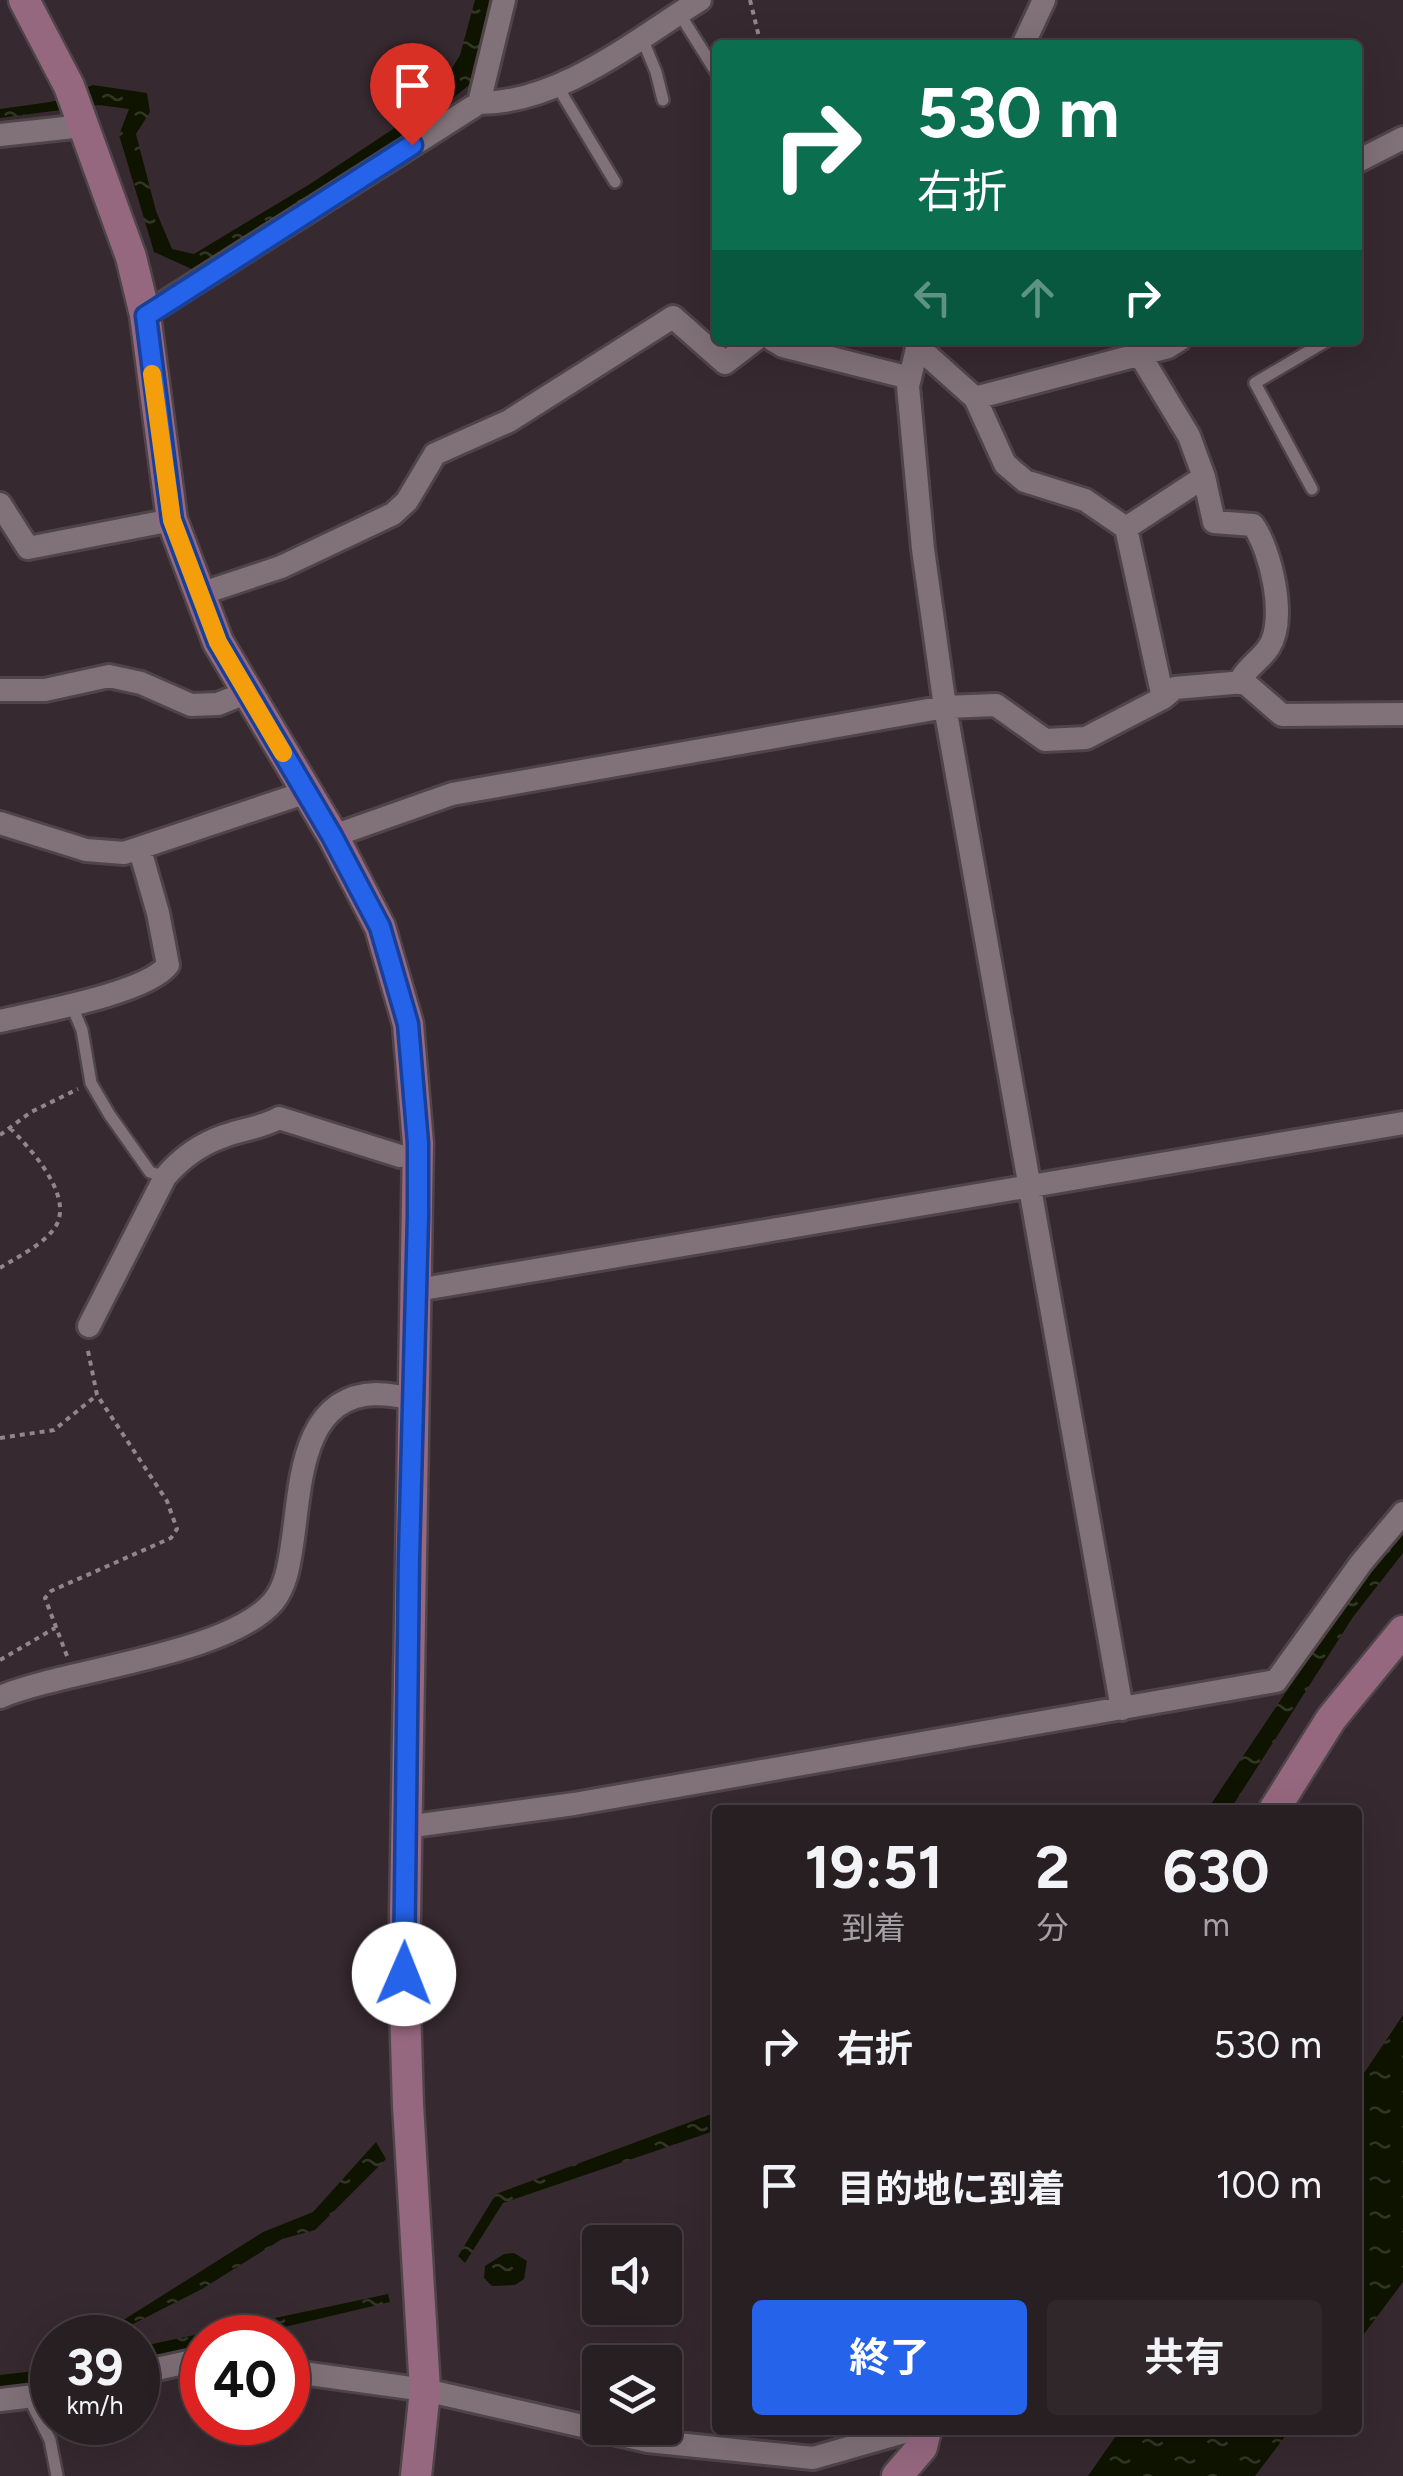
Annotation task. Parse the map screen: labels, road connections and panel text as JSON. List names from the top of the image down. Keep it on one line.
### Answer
{"page":{"turn":["530 m","右折"],"eta":["19:51","到着","2","分","630","m"],"list":[{"name":"右折","value":"530 m"},{"name":"目的地に到着","value":"100 m"}],"buttons":["終了","共有"],"speed":"39 km/h","limit":"40"}}
